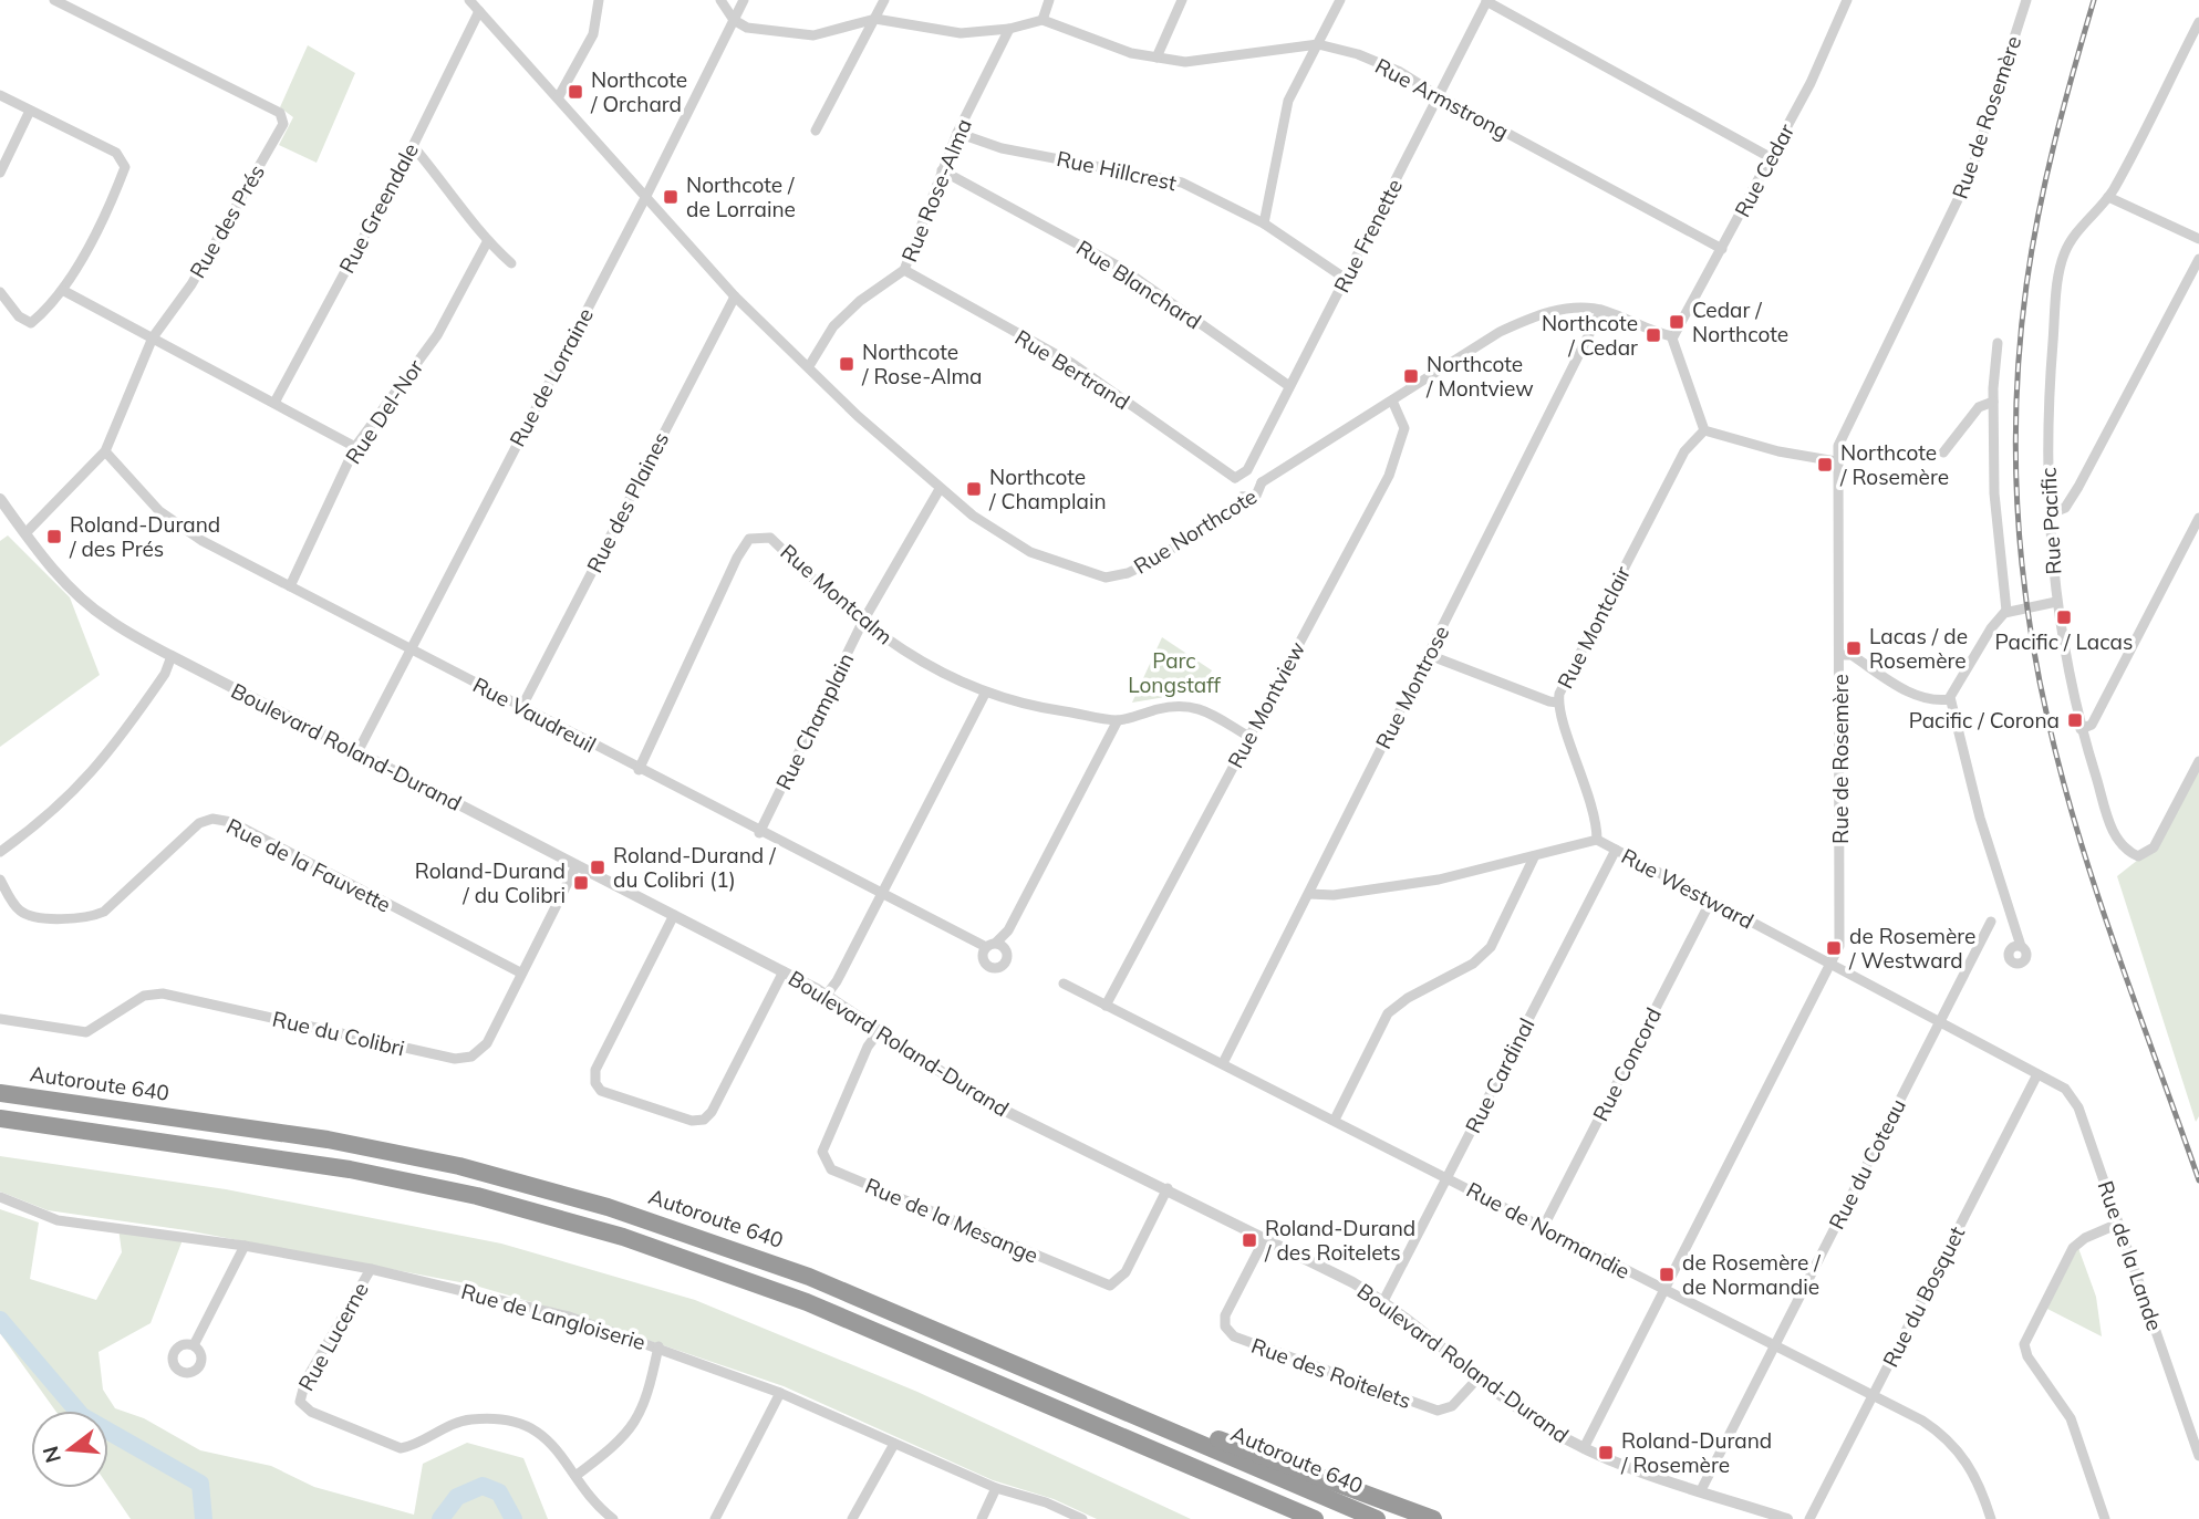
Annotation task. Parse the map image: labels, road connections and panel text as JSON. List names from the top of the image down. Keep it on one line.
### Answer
{"streets":{"highway":["Autoroute 640"],"street":["Rue Armstrong","Rue de Rosemère","Rue Hillcrest","Rue Cedar","Rue Rose-Alma","Rue Greendale","Rue des Prés","Rue Frenette","Rue Blanchard","Rue Bertrand","Rue de Lorraine","Rue Del-Nor","Rue des Plaines","Rue Pacific","Rue Northcote","Rue Montcalm","Rue Montclair","Rue Montrose","Rue Montview","Rue Vaudreuil","Rue Champlain","Boulevard Roland-Durand","Rue de la Fauvette","Rue Westward","Rue du Colibri","Rue Concord","Rue Cardinal","Rue du Coteau","Rue de la Mesange","Rue de Normandie","Rue de la Lande","Rue du Bosquet","Rue de Langloiserie","Rue Lucerne","Rue des Roitelets"]},"crossings":[["Rue Armstrong","Rue Cedar"],["Rue Armstrong","Rue Frenette"],["Rue de Rosemère","Boulevard Roland-Durand"],["Rue de Rosemère","Rue Westward"],["Rue de Rosemère","Rue de Normandie"],["Rue Hillcrest","Rue Rose-Alma"],["Rue Hillcrest","Rue Frenette"],["Rue Cedar","Rue Northcote"],["Rue Rose-Alma","Rue Blanchard"],["Rue Rose-Alma","Rue Bertrand"],["Rue Rose-Alma","Rue Northcote"],["Rue Greendale","Rue Northcote"],["Rue des Prés","Rue Vaudreuil"],["Rue des Prés","Boulevard Roland-Durand"],["Rue Frenette","Rue Blanchard"],["Rue Frenette","Rue Bertrand"],["Rue Frenette","Rue Northcote"],["Rue Bertrand","Rue Northcote"],["Rue de Lorraine","Rue Northcote"],["Rue de Lorraine","Rue Vaudreuil"],["Rue de Lorraine","Boulevard Roland-Durand"],["Rue Del-Nor","Rue Vaudreuil"],["Rue des Plaines","Rue Northcote"],["Rue des Plaines","Rue Vaudreuil"],["Rue Northcote","Rue Montrose"],["Rue Northcote","Rue Montview"],["Rue Northcote","Rue Champlain"],["Rue Montcalm","Rue Montview"],["Rue Montcalm","Rue Vaudreuil"],["Rue Montcalm","Rue Champlain"],["Rue Montclair","Rue Westward"],["Rue Montrose","Rue Westward"],["Rue Montrose","Rue de Normandie"],["Rue Montview","Rue de Normandie"],["Rue Vaudreuil","Rue Champlain"],["Boulevard Roland-Durand","Rue du Colibri"],["Boulevard Roland-Durand","Rue Cardinal"],["Boulevard Roland-Durand","Rue du Coteau"],["Boulevard Roland-Durand","Rue de la Mesange"],["Boulevard Roland-Durand","Rue des Roitelets"],["Rue de la Fauvette","Rue du Colibri"],["Rue Westward","Rue Concord"],["Rue Westward","Rue Cardinal"],["Rue Westward","Rue du Coteau"],["Rue Westward","Rue de la Lande"],["Rue Westward","Rue du Bosquet"],["Rue Concord","Rue de Normandie"],["Rue Cardinal","Rue de Normandie"],["Rue du Coteau","Rue de Normandie"],["Rue de Normandie","Rue du Bosquet"],["Rue de la Lande","Rue du Bosquet"],["Rue de Langloiserie","Rue Lucerne"]],"parks":["Parc Longstaff"],"places":{"transit":["Northcote / Orchard","Northcote / de Lorraine","Cedar / Northcote","Northcote / Cedar","Northcote / Rose-Alma","Northcote / Montview","Northcote / Rosemère","Northcote / Champlain","Roland-Durand / des Prés","Pacific / Lacas","Lacas / de Rosemère","Pacific / Corona","Roland-Durand / du Colibri (1)","Roland-Durand / du Colibri","de Rosemère / Westward","Roland-Durand / des Roitelets","de Rosemère / de Normandie","Roland-Durand / Rosemère"]},"north":"left"}
